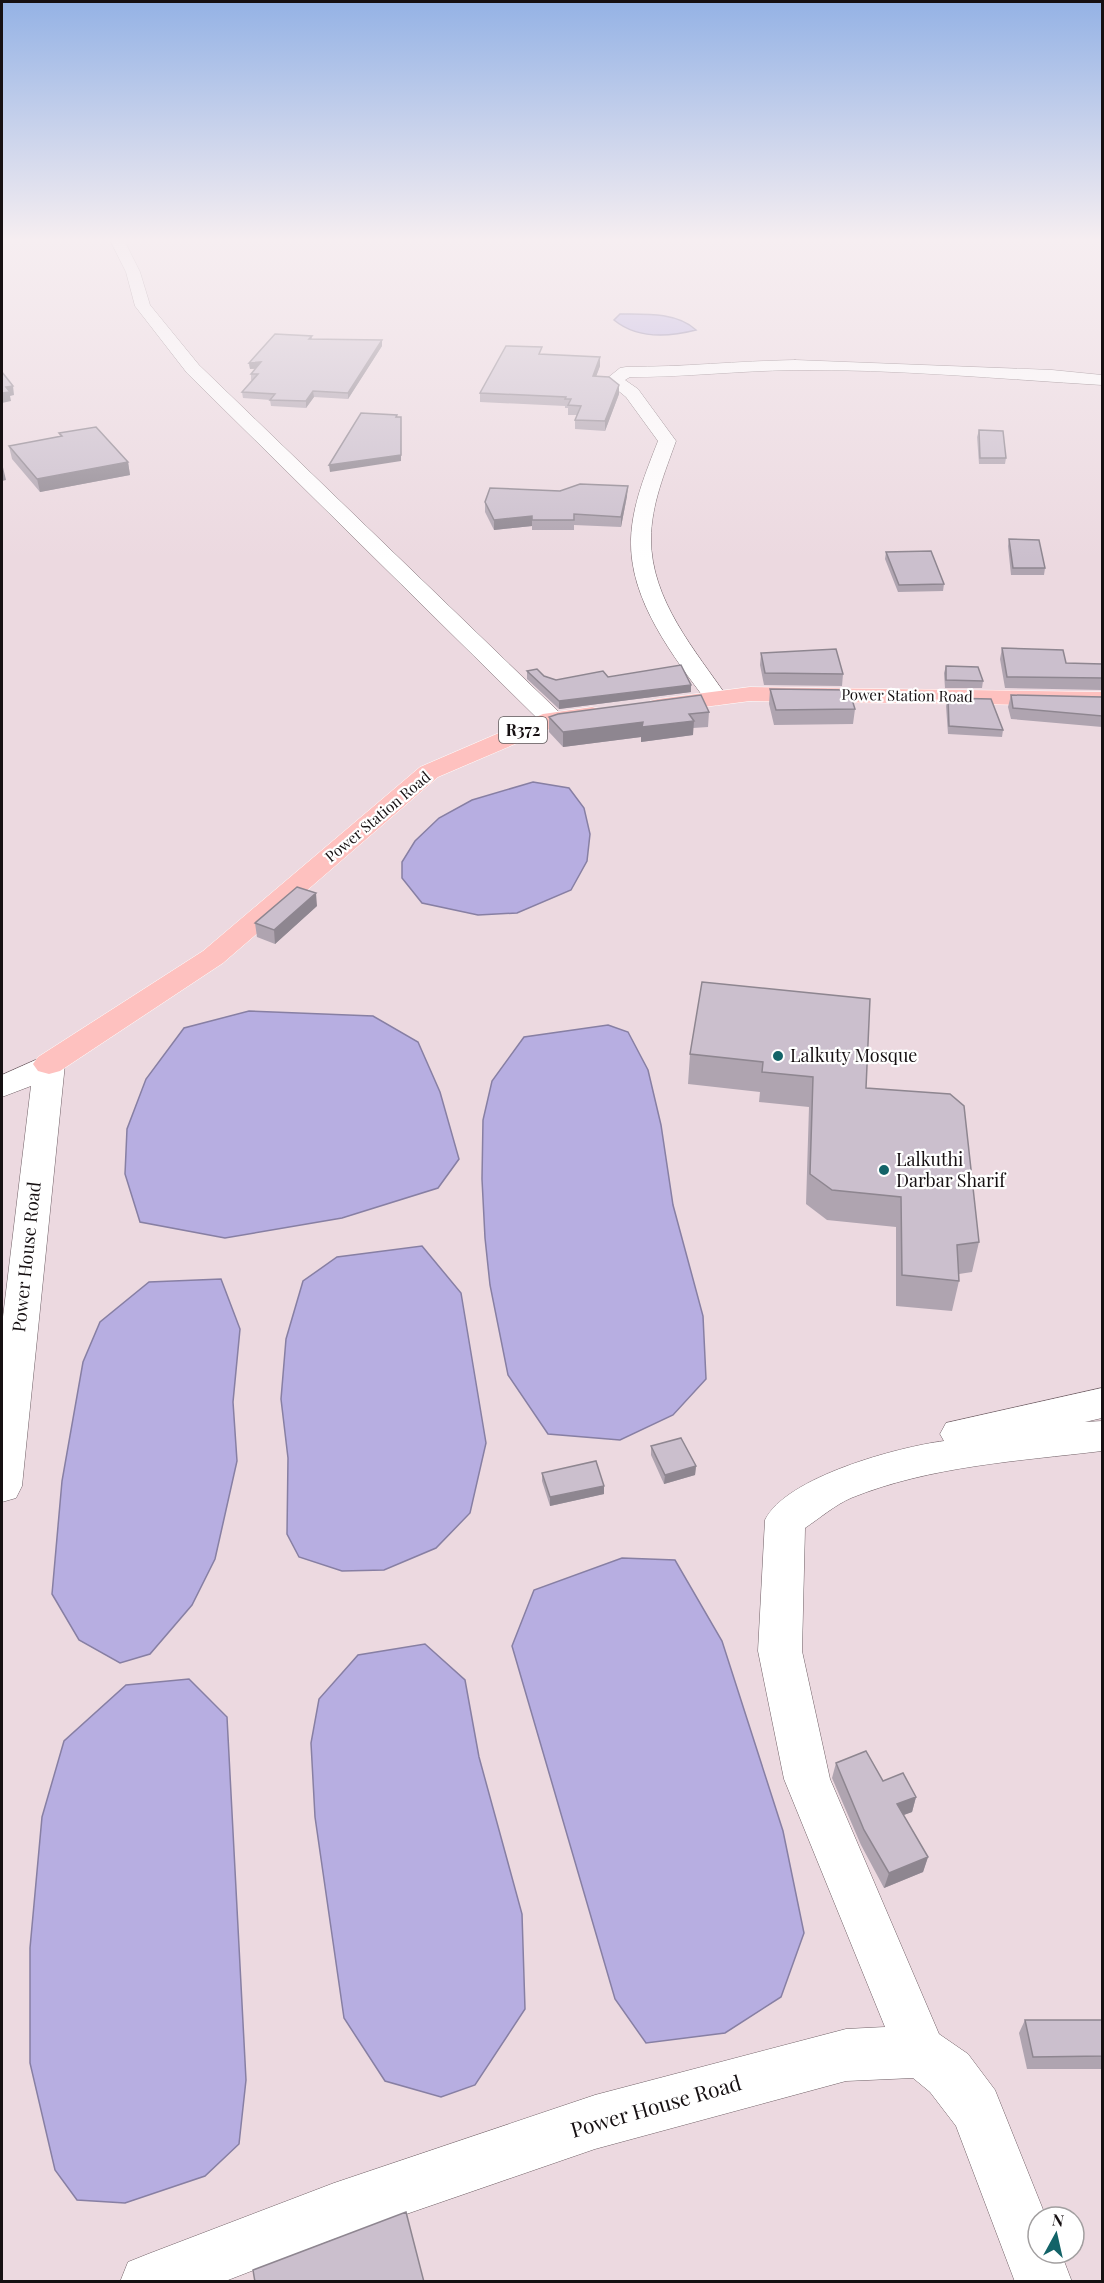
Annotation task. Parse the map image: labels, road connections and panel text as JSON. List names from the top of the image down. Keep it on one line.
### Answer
{"streets":{"main road":["Power Station Road","R372"],"street":["Power House Road"]},"crossings":[["Power Station Road","Power House Road"]],"places":["Lalkuty Mosque","Lalkuthi Darbar Sharif"],"north":"top"}
